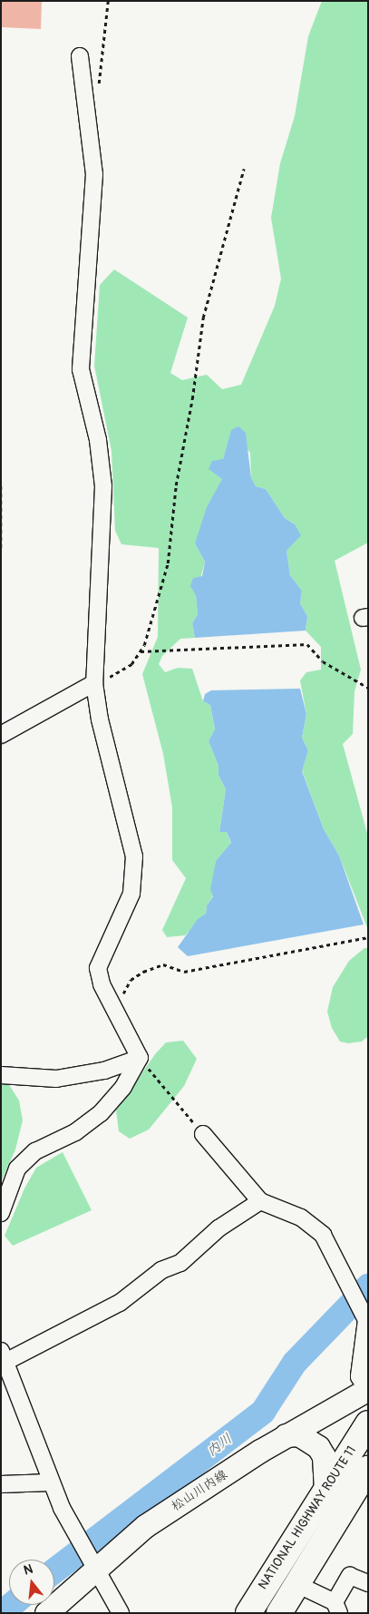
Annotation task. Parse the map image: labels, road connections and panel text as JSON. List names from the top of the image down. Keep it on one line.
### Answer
{"streets":{"highway":["NATIONAL HIGHWAY ROUTE 11"],"main road":["松山川内線"]},"water":["内川"],"north":"top"}
